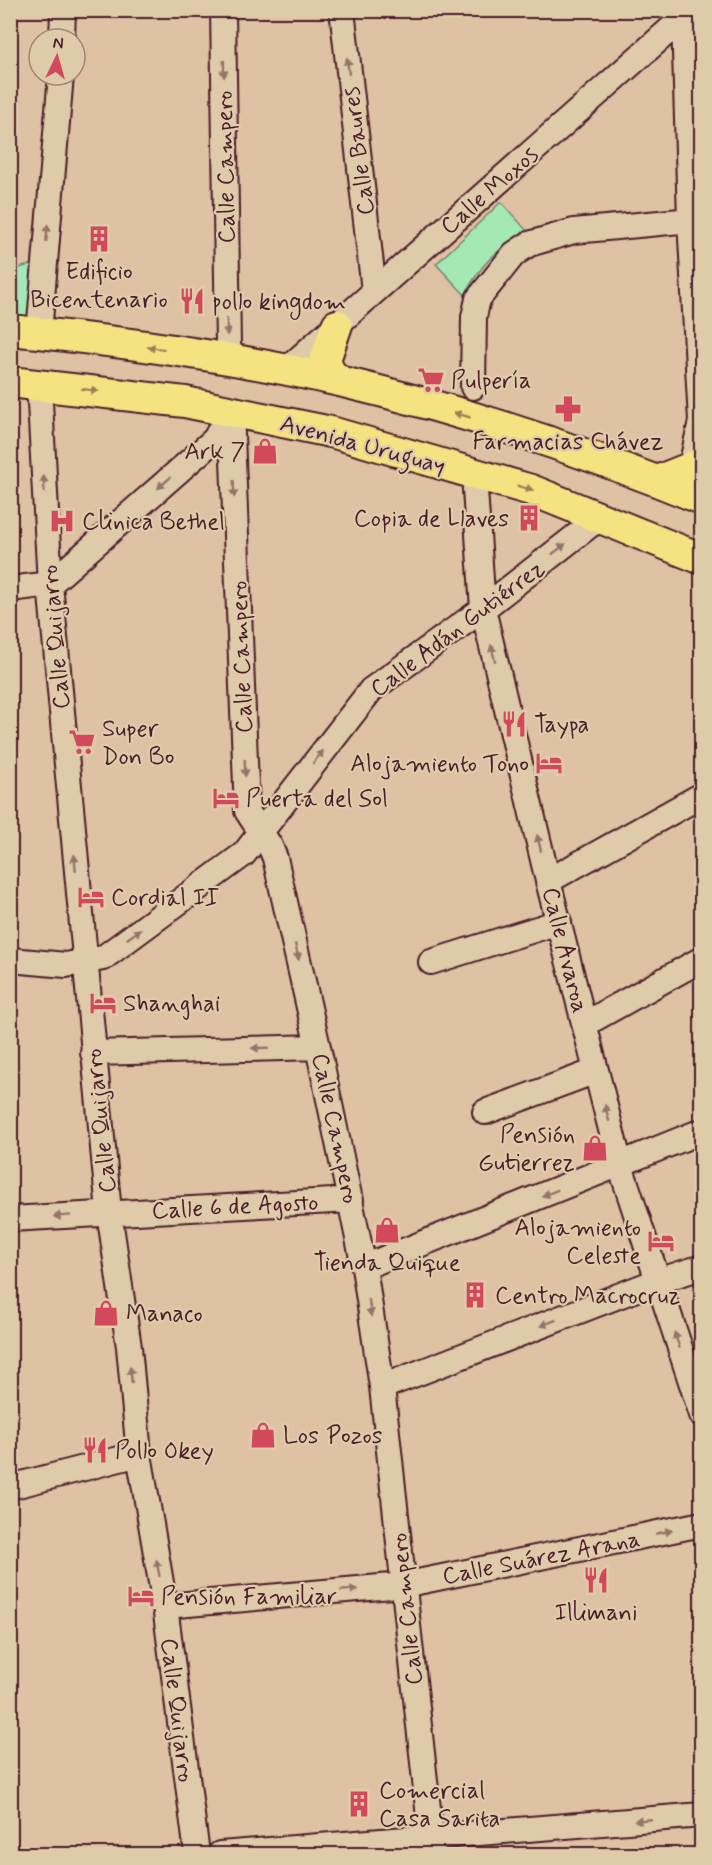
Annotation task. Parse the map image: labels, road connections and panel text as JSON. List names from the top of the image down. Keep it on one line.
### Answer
{"streets":{"main road":["Avenida Uruguay"],"street":["Calle Baures","Calle Campero","Calle Moxos","Calle Adán Gutiérrez","Calle Quijarro","Calle Avaroa","Calle 6 de Agosto","Calle Suárez Arana"]},"crossings":[["Calle Baures","Calle Moxos"],["Calle Campero","Avenida Uruguay"],["Calle Campero","Calle Adán Gutiérrez"],["Calle Campero","Calle 6 de Agosto"],["Calle Campero","Calle Suárez Arana"],["Avenida Uruguay","Calle Adán Gutiérrez"],["Avenida Uruguay","Calle Quijarro"],["Avenida Uruguay","Calle Avaroa"],["Calle Adán Gutiérrez","Calle Quijarro"],["Calle Adán Gutiérrez","Calle Avaroa"],["Calle Quijarro","Calle 6 de Agosto"],["Calle Quijarro","Calle Suárez Arana"]],"one_way":["Calle Baures","Calle Campero","Calle Adán Gutiérrez","Calle Quijarro","Calle Avaroa","Calle Suárez Arana"],"places":{"building":["Edificio Bicentenario","Copia de Llaves","Centro Macrocruz","Comercial Casa Sarita"],"restaurant":["pollo kingdom","Taypa","Pollo Okey","Illimani"],"supermarket":["Pulpería","Super Don Bo"],"pharmacy":["Farmacias Chávez"],"shop":["Ark 7","Pensión Gutierrez","Tienda Quique","Manaco","Los Pozos"],"hospital":["Clinica Bethel"],"hotel":["Alojamiento Tono","Puerta del Sol","Cordial II","Shanghai","Alojamiento Celeste","Pensión Familiar"]},"north":"top"}
